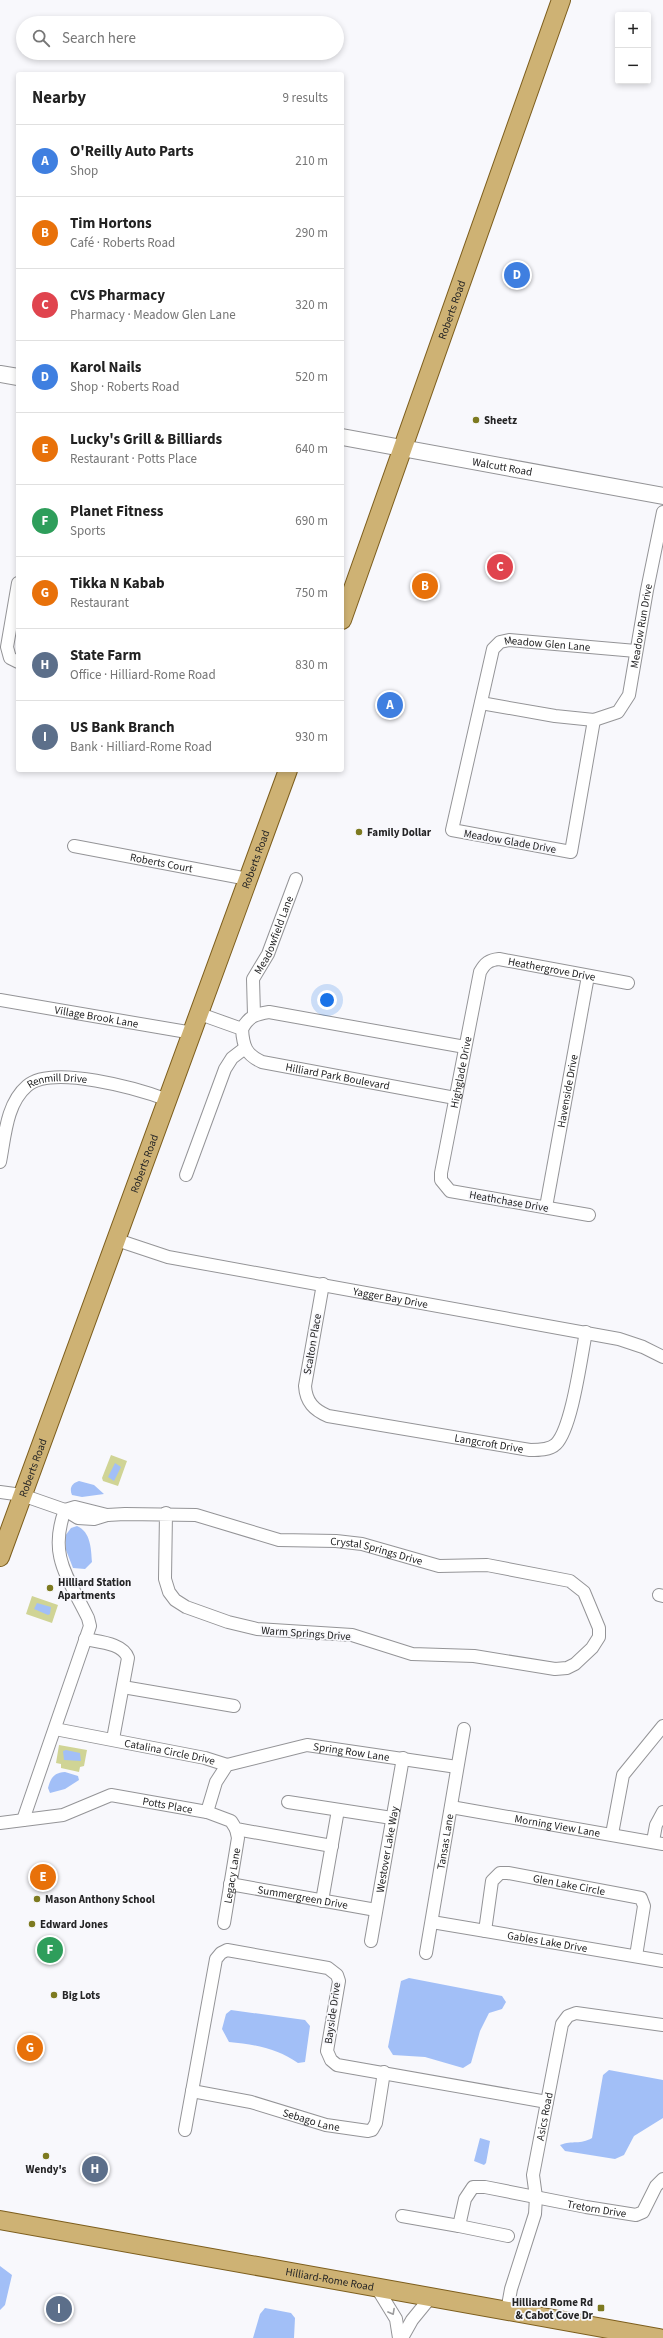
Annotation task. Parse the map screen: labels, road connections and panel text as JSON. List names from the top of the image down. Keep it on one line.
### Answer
{"streets":{"main road":["Roberts Road","Hilliard-Rome Road"],"street":["Walcutt Road","Meadow Run Drive","Meadow Glen Lane","Meadow Glade Drive","Roberts Court","Meadowfield Lane","Heathergrove Drive","Village Brook Lane","Highglade Drive","Hilliard Park Boulevard","Renmill Drive","Havenside Drive","Heathchase Drive","Yagger Bay Drive","Scalton Place","Langcroft Drive","Crystal Springs Drive","Warm Springs Drive","Catalina Circle Drive","Spring Row Lane","Potts Place","Morning View Lane","Tansas Lane","Westover Lake Way","Legacy Lane","Glen Lake Circle","Summergreen Drive","Gables Lake Drive","Bayside Drive","Asics Road","Sebago Lane","Tretorn Drive"]},"crossings":[["Roberts Road","Walcutt Road"],["Roberts Road","Roberts Court"],["Roberts Road","Village Brook Lane"],["Roberts Road","Renmill Drive"],["Roberts Road","Yagger Bay Drive"],["Roberts Road","Crystal Springs Drive"],["Meadow Run Drive","Meadow Glen Lane"],["Meadow Run Drive","Meadow Glade Drive"],["Meadow Glen Lane","Meadow Glade Drive"],["Heathergrove Drive","Highglade Drive"],["Heathergrove Drive","Havenside Drive"],["Highglade Drive","Hilliard Park Boulevard"],["Highglade Drive","Heathchase Drive"],["Havenside Drive","Heathchase Drive"],["Yagger Bay Drive","Scalton Place"],["Yagger Bay Drive","Langcroft Drive"],["Scalton Place","Langcroft Drive"],["Crystal Springs Drive","Warm Springs Drive"],["Catalina Circle Drive","Spring Row Lane"],["Spring Row Lane","Tansas Lane"],["Spring Row Lane","Westover Lake Way"],["Potts Place","Legacy Lane"],["Morning View Lane","Tansas Lane"],["Tansas Lane","Gables Lake Drive"],["Westover Lake Way","Summergreen Drive"],["Legacy Lane","Summergreen Drive"],["Glen Lake Circle","Gables Lake Drive"],["Bayside Drive","Asics Road"],["Bayside Drive","Sebago Lane"],["Asics Road","Tretorn Drive"],["Asics Road","Hilliard-Rome Road"]],"places":{"other":["Sheetz","Family Dollar","Hilliard Station Apartments","Mason Anthony School","Edward Jones","Big Lots","Wendy's"],"transit":["Hilliard Rome Rd & Cabot Cove Dr"]},"page":{"map_buttons":["+","−"],"search":"Search here","heading":["Nearby","9 results"],"list":[{"mark":"A","name":"O'Reilly Auto Parts","note":"Shop","value":"210 m"},{"mark":"B","name":"Tim Hortons","note":"Café · Roberts Road","value":"290 m"},{"mark":"C","name":"CVS Pharmacy","note":"Pharmacy · Meadow Glen Lane","value":"320 m"},{"mark":"D","name":"Karol Nails","note":"Shop · Roberts Road","value":"520 m"},{"mark":"E","name":"Lucky's Grill & Billiards","note":"Restaurant · Potts Place","value":"640 m"},{"mark":"F","name":"Planet Fitness","note":"Sports","value":"690 m"},{"mark":"G","name":"Tikka N Kabab","note":"Restaurant","value":"750 m"},{"mark":"H","name":"State Farm","note":"Office · Hilliard-Rome Road","value":"830 m"},{"mark":"I","name":"US Bank Branch","note":"Bank · Hilliard-Rome Road","value":"930 m"}],"pins":["D","C","B","A","E","F","G","H","I"]}}
